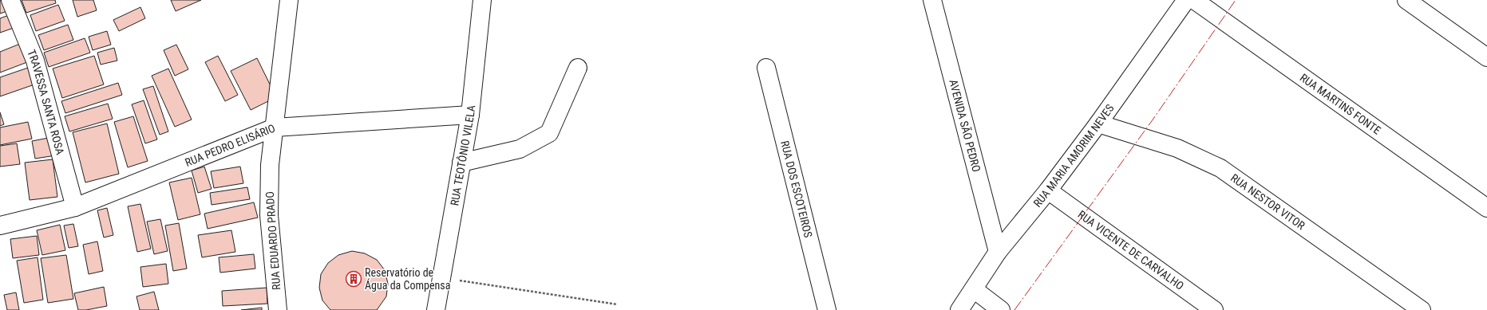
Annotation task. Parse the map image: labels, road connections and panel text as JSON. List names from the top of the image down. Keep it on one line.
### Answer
{"streets":{"street":["TRAVESSA SANTA ROSA","RUA MARTINS FONTE","AVENIDA SÃO PEDRO","RUA PEDRO ELISÁRIO","RUA TEOTÔNIO VILELA","RUA MARIA AMORIM NEVES","RUA DOS ESCOTEIROS","RUA NESTOR VITOR","RUA EDUARDO PRADO","RUA VICENTE DE CARVALHO"]},"crossings":[["TRAVESSA SANTA ROSA","RUA PEDRO ELISÁRIO"],["AVENIDA SÃO PEDRO","RUA MARIA AMORIM NEVES"],["RUA PEDRO ELISÁRIO","RUA TEOTÔNIO VILELA"],["RUA PEDRO ELISÁRIO","RUA EDUARDO PRADO"],["RUA MARIA AMORIM NEVES","RUA NESTOR VITOR"],["RUA MARIA AMORIM NEVES","RUA VICENTE DE CARVALHO"]],"places":{"building":["Reservatório de Água da Compensa"]}}
